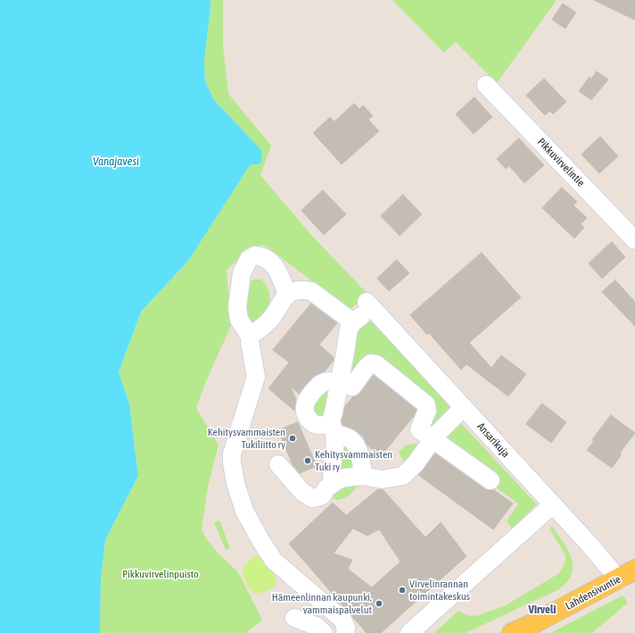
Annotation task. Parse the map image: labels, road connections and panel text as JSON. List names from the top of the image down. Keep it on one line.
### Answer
{"streets":{"main road":["Lahdensivuntie"],"street":["Pikkuvirvelintie","Ansarikuja"]},"crossings":[["Ansarikuja","Lahdensivuntie"]],"districts":["Virveli"],"water":["Vanajavesi"],"parks":["Pikkuvirvelinpuisto"],"places":["Kehitysvammaisten Tukiliitto ry","Kehitysvammaisten Tuki ry","Virvelinrannan toimintakeskus","Hämeenlinnan kaupunki, vammaispalvelut"]}
